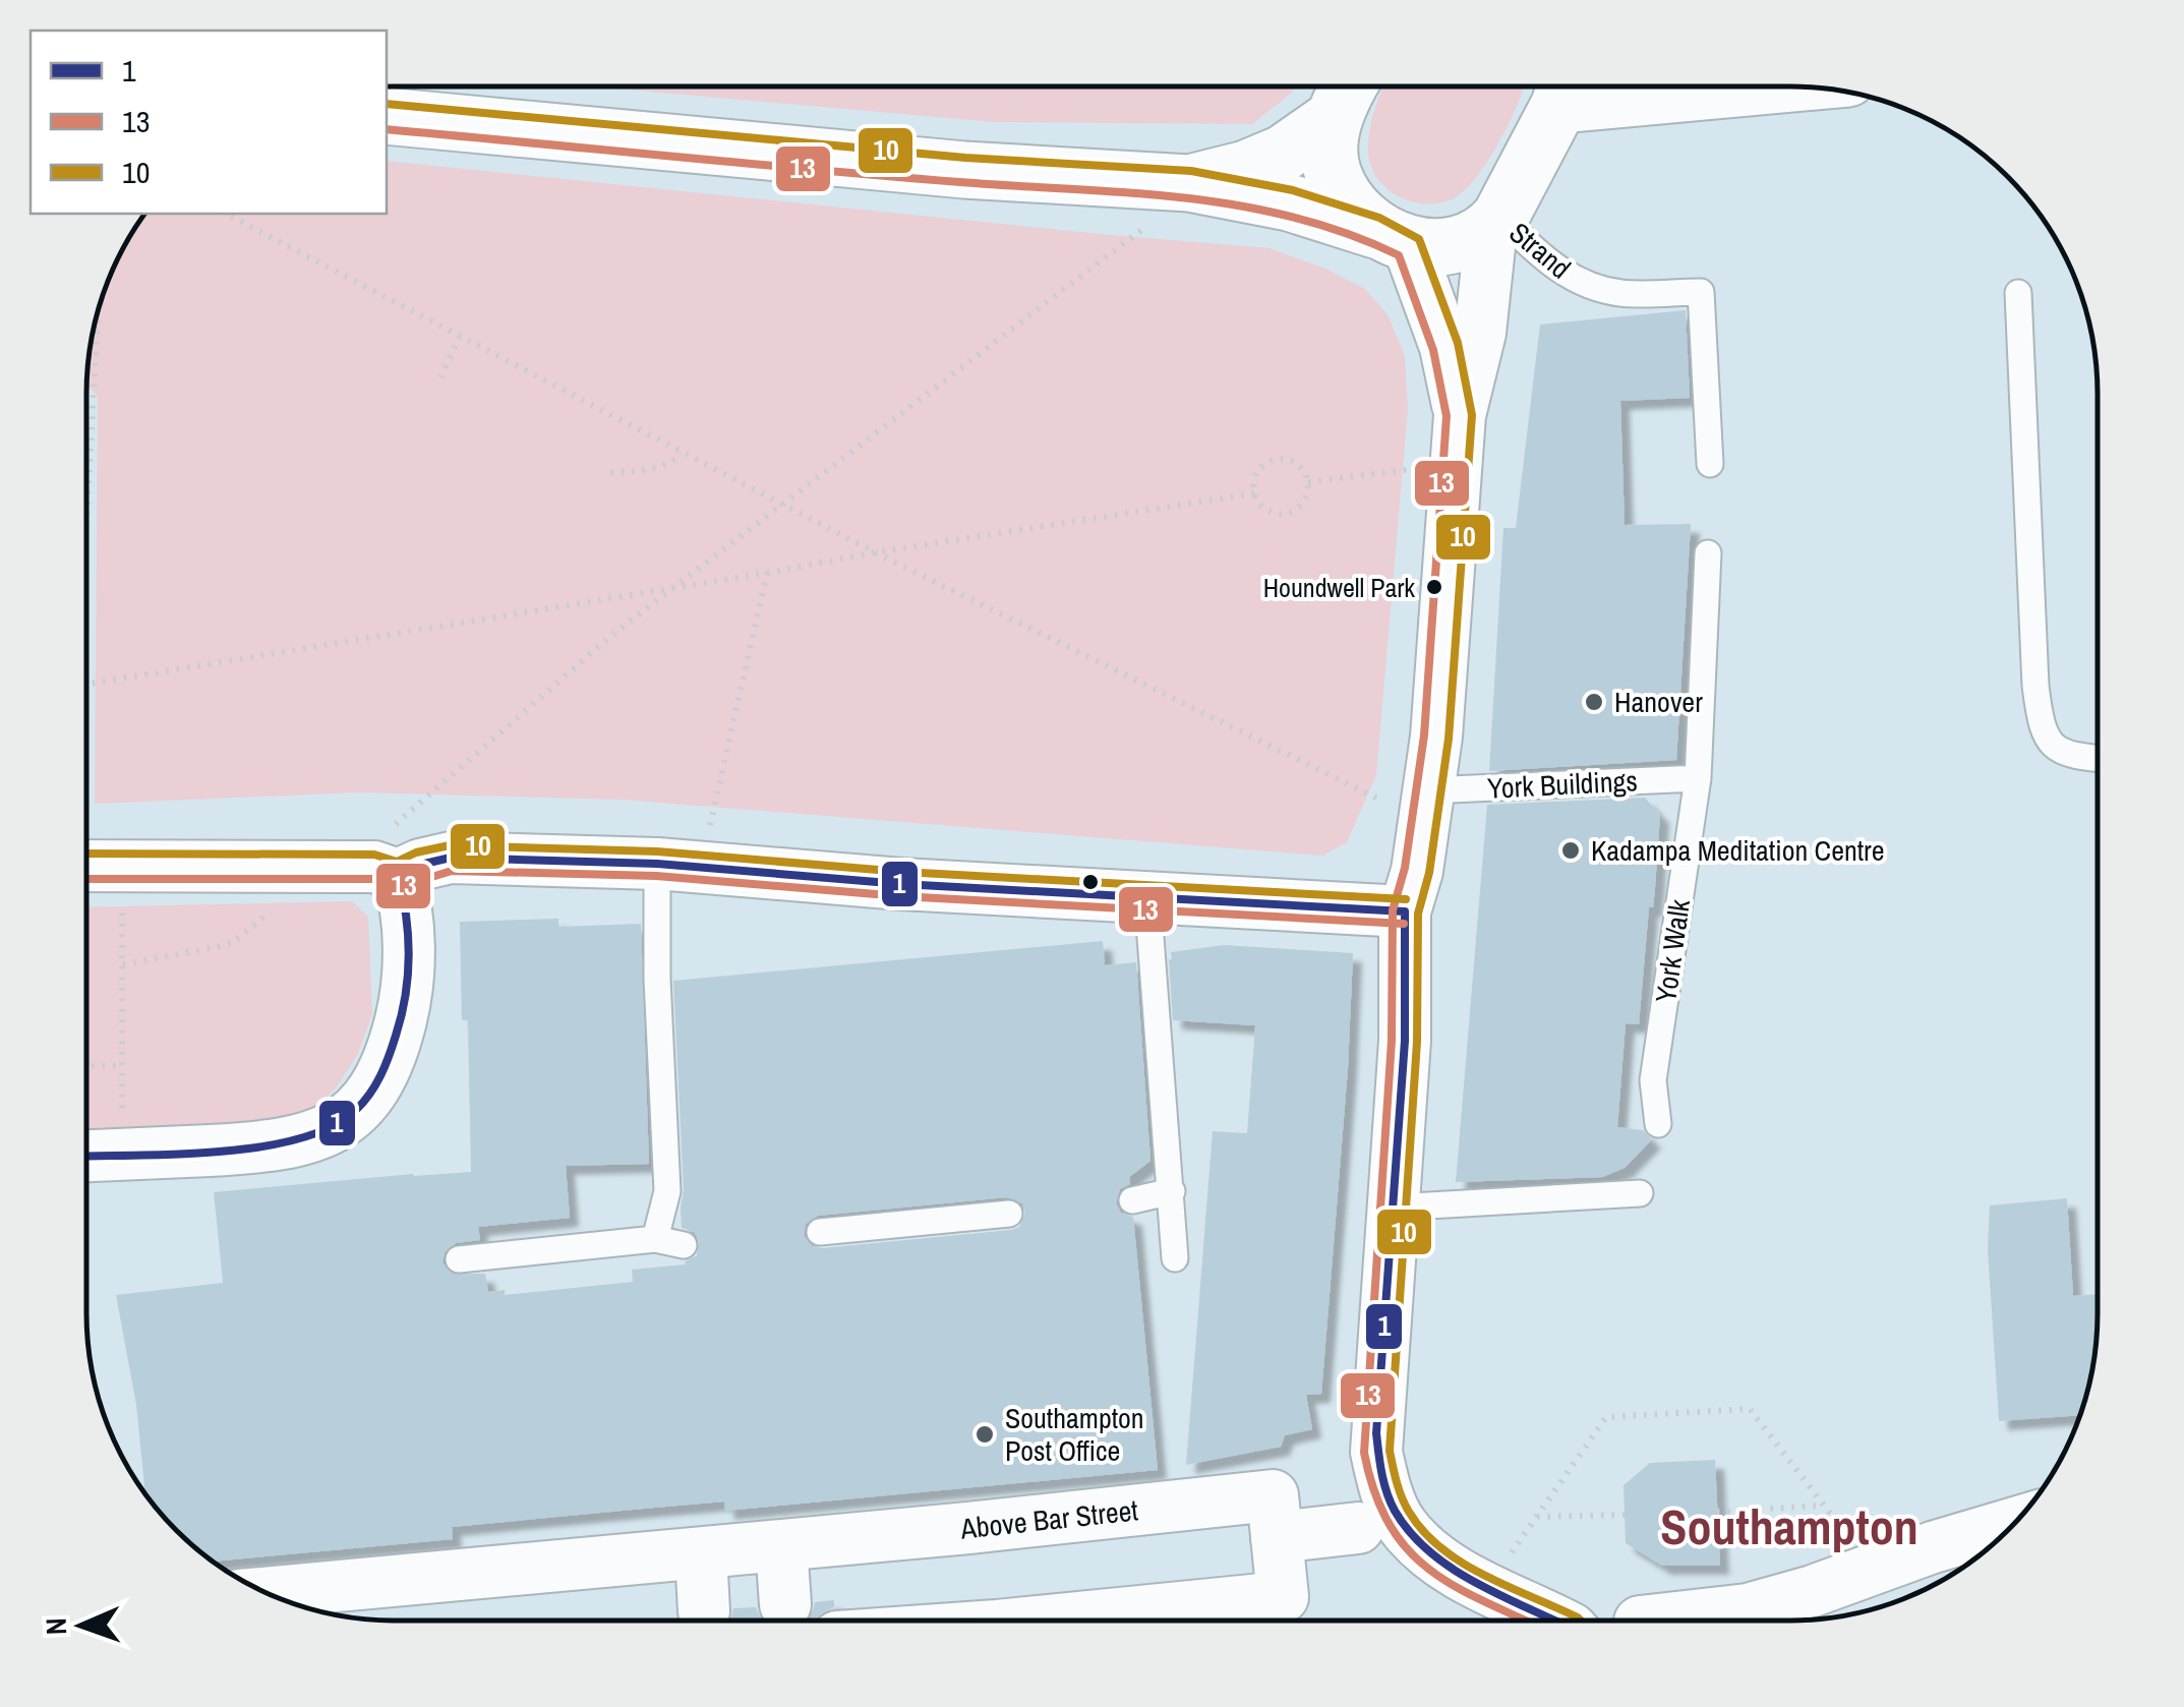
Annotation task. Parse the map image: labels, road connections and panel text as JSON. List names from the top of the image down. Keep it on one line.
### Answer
{"streets":{"street":["Above Bar Street"],"lane":["Strand","York Buildings","York Walk"]},"crossings":[["York Buildings","York Walk"]],"districts":["Southampton"],"places":["Houndwell Park","Hanover","Kadampa Meditation Centre","Southampton Post Office"],"lines":["transit line 10","transit line 13","transit line 1"],"legend":["1","13","10"],"north":"left"}
